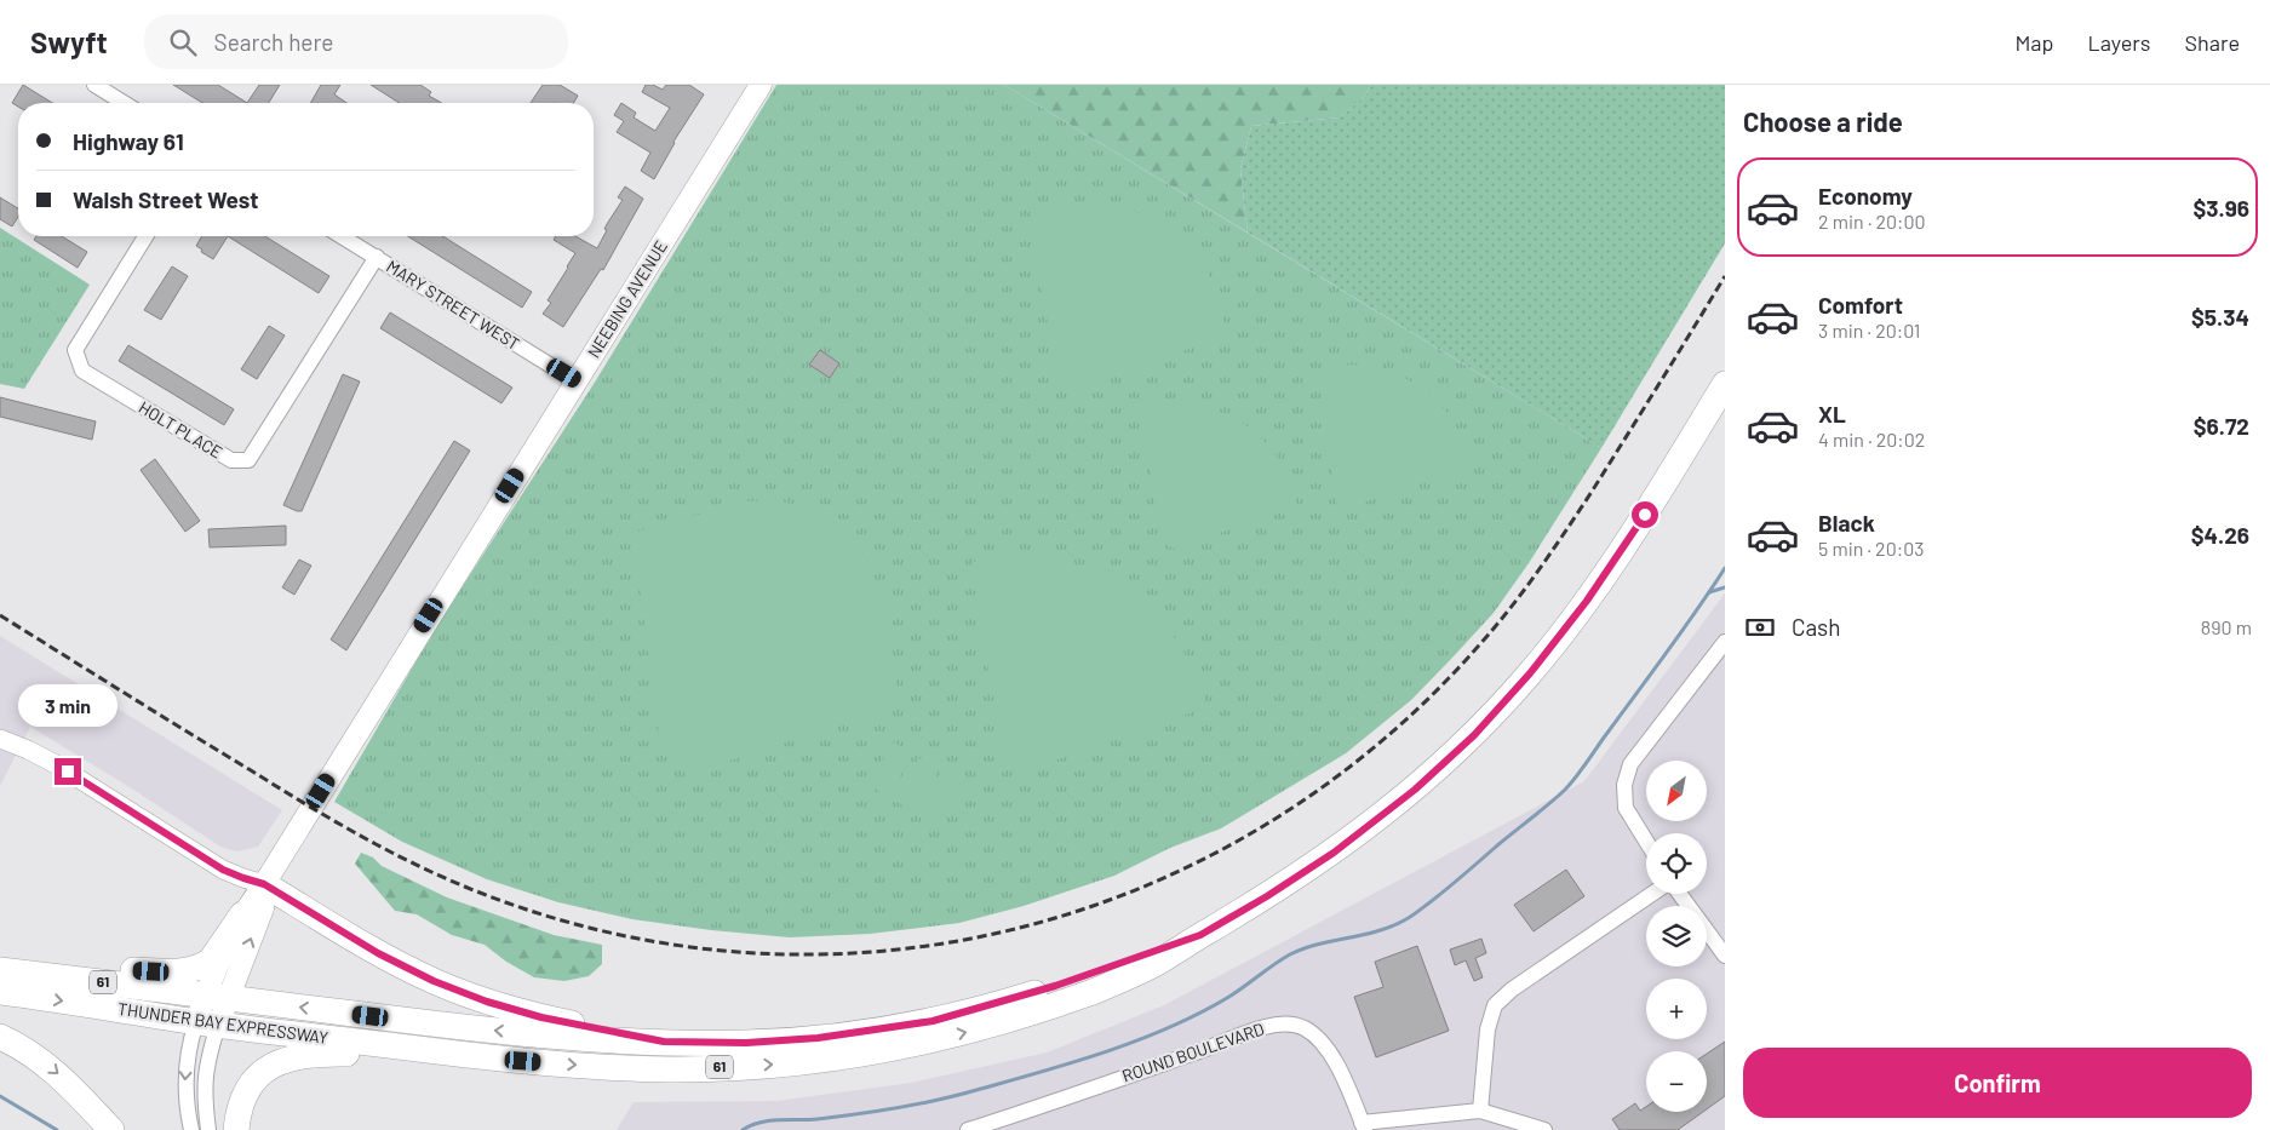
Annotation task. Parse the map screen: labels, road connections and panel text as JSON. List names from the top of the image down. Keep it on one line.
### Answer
{"streets":{"highway":["61","THUNDER BAY EXPRESSWAY"],"main road":["NEEBING AVENUE"],"street":["MARY STREET WEST","HOLT PLACE","ROUND BOULEVARD"]},"crossings":[["NEEBING AVENUE","MARY STREET WEST"],["NEEBING AVENUE","THUNDER BAY EXPRESSWAY"],["MARY STREET WEST","HOLT PLACE"],["61","THUNDER BAY EXPRESSWAY"]],"north":"bottom left","page":{"header":"Swyft","search":"Search here","nav":["Map","Layers","Share"],"heading":"Choose a ride","banner":["Highway 61","Walsh Street West"],"list":[{"name":"Economy","note":"2 min · 20:00","value":"$3.96"},{"name":"Comfort","note":"3 min · 20:01","value":"$5.34"},{"name":"XL","note":"4 min · 20:02","value":"$6.72"},{"name":"Black","note":"5 min · 20:03","value":"$4.26"}],"pay":["Cash","890 m"],"bubble":"3 min","map_buttons":["+","−"],"buttons":"Confirm"}}
